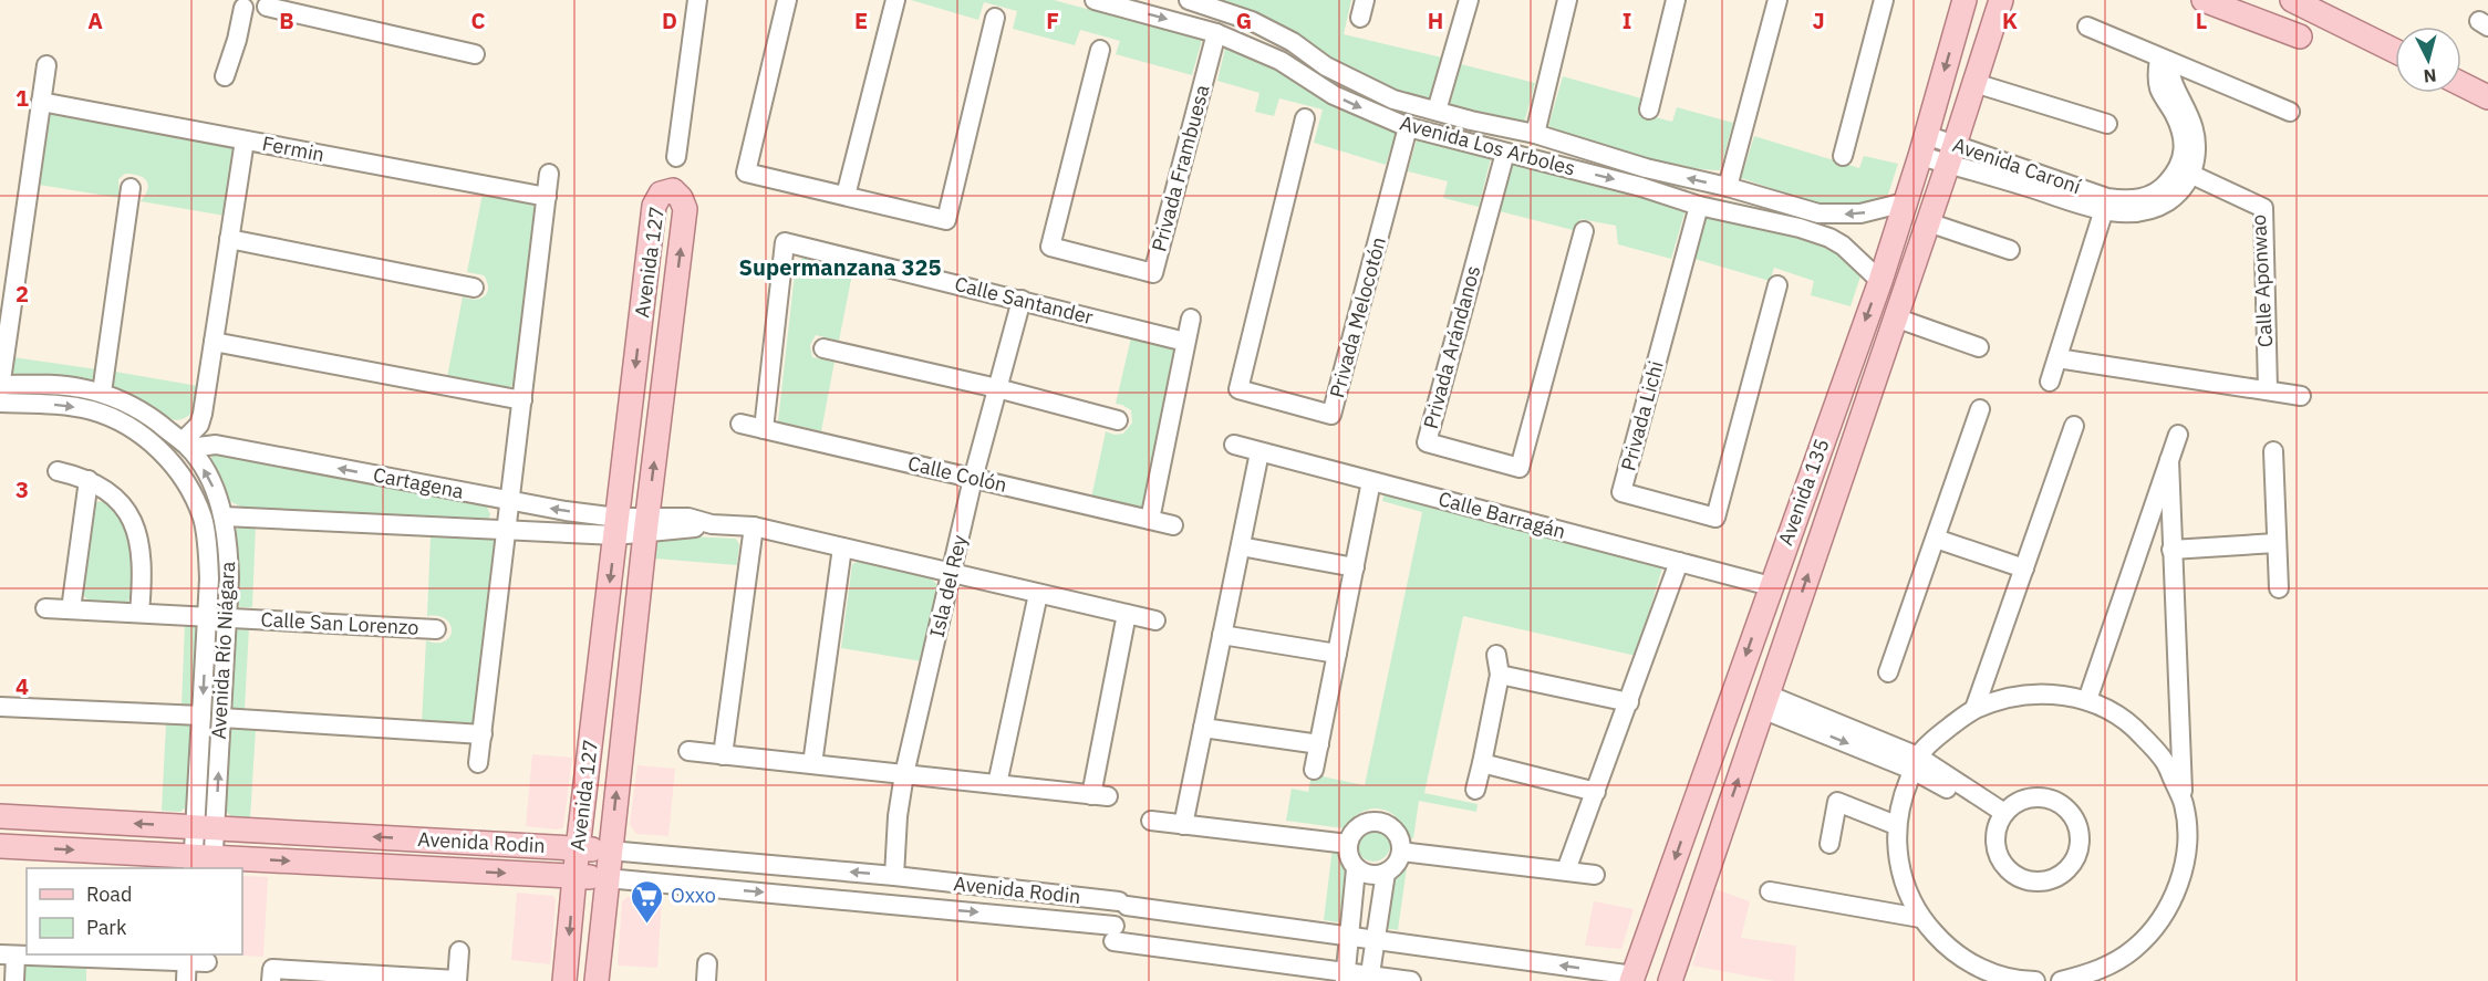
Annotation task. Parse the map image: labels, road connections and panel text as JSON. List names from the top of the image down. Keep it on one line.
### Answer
{"streets":{"main road":["Avenida 127","Avenida 135","Avenida Rodin"],"street":["Avenida Los Arboles","Fermin","Avenida Caroní","Privada Frambuesa","Calle Aponwao","Calle Santander","Privada Melocotón","Privada Arándanos","Privada Lichi","Calle Colón","Cartagena","Calle Barragán","Isla del Rey","Calle San Lorenzo","Avenida Río Niágara"]},"crossings":[["Avenida Los Arboles","Privada Frambuesa"],["Avenida Los Arboles","Privada Melocotón"],["Avenida Los Arboles","Privada Arándanos"],["Avenida Los Arboles","Privada Lichi"],["Avenida Los Arboles","Avenida 135"],["Avenida Caroní","Avenida 135"],["Avenida 127","Cartagena"],["Avenida 127","Avenida Rodin"],["Calle Santander","Calle Colón"],["Calle Santander","Isla del Rey"],["Calle Colón","Isla del Rey"],["Cartagena","Isla del Rey"],["Cartagena","Avenida Río Niágara"],["Avenida 135","Calle Barragán"],["Avenida 135","Avenida Rodin"],["Isla del Rey","Avenida Rodin"],["Calle San Lorenzo","Avenida Río Niágara"],["Avenida Río Niágara","Avenida Rodin"]],"districts":["Supermanzana 325"],"places":{"supermarket":["Oxxo"]},"legend":["Road","Park"],"north":"bottom","grid":{"columns":["A","B","C","D","E","F","G","H","I","J","K","L"],"rows":["1","2","3","4"]}}
